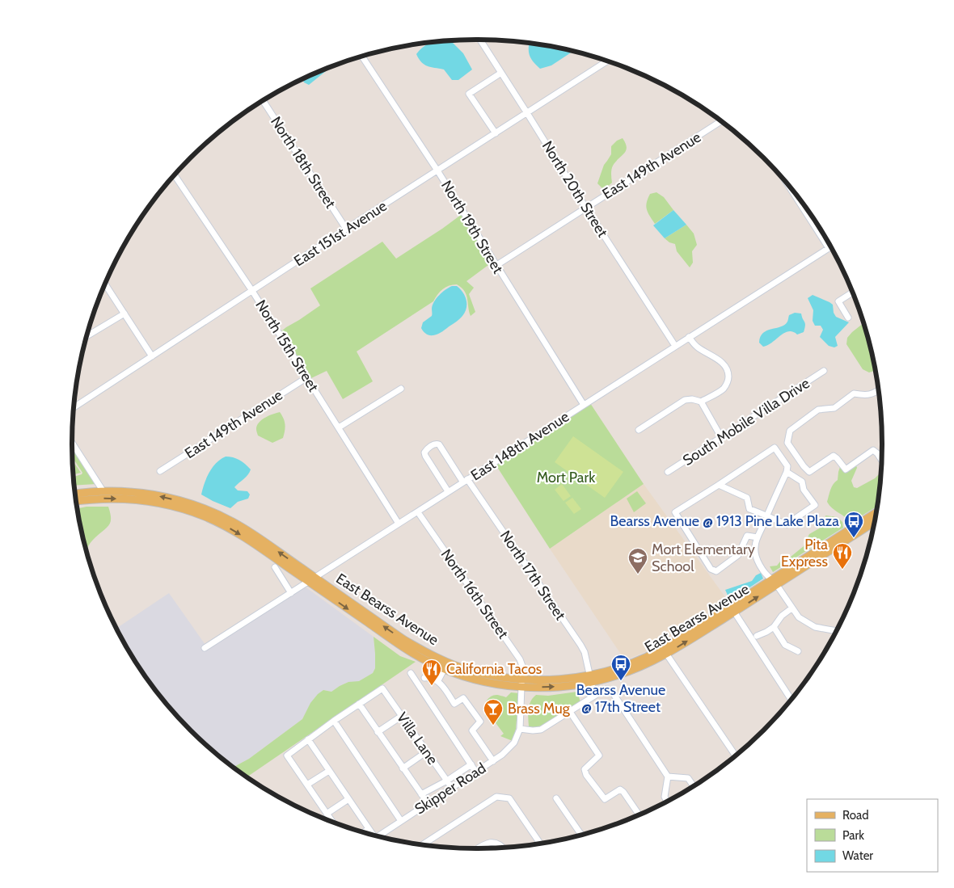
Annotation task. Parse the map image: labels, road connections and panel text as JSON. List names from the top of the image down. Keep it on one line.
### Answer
{"streets":{"main road":["East Bearss Avenue"],"street":["North 18th Street","East 149th Avenue","North 20th Street","North 19th Street","East 151st Avenue","North 15th Street","South Mobile Villa Drive","East 148th Avenue","North 17th Street","North 16th Street","Villa Lane","Skipper Road"]},"crossings":[["North 18th Street","East 151st Avenue"],["East 149th Avenue","North 20th Street"],["East 149th Avenue","North 19th Street"],["East 149th Avenue","North 15th Street"],["North 20th Street","East 151st Avenue"],["North 20th Street","East 148th Avenue"],["North 19th Street","East 151st Avenue"],["North 19th Street","East 148th Avenue"],["East 151st Avenue","North 15th Street"],["North 15th Street","East 148th Avenue"],["East 148th Avenue","North 17th Street"],["East 148th Avenue","North 16th Street"],["East 148th Avenue","East Bearss Avenue"],["North 17th Street","East Bearss Avenue"],["North 16th Street","East Bearss Avenue"],["North 16th Street","Skipper Road"],["East Bearss Avenue","Skipper Road"],["Villa Lane","Skipper Road"]],"parks":["Mort Park"],"places":{"bus stop":["Bearss Avenue @ 1913 Pine Lake Plaza","Bearss Avenue @ 17th Street"],"restaurant":["Pita Express","California Tacos"],"school or university":["Mort Elementary School"],"bar":["Brass Mug"]},"legend":["Road","Park","Water"]}
